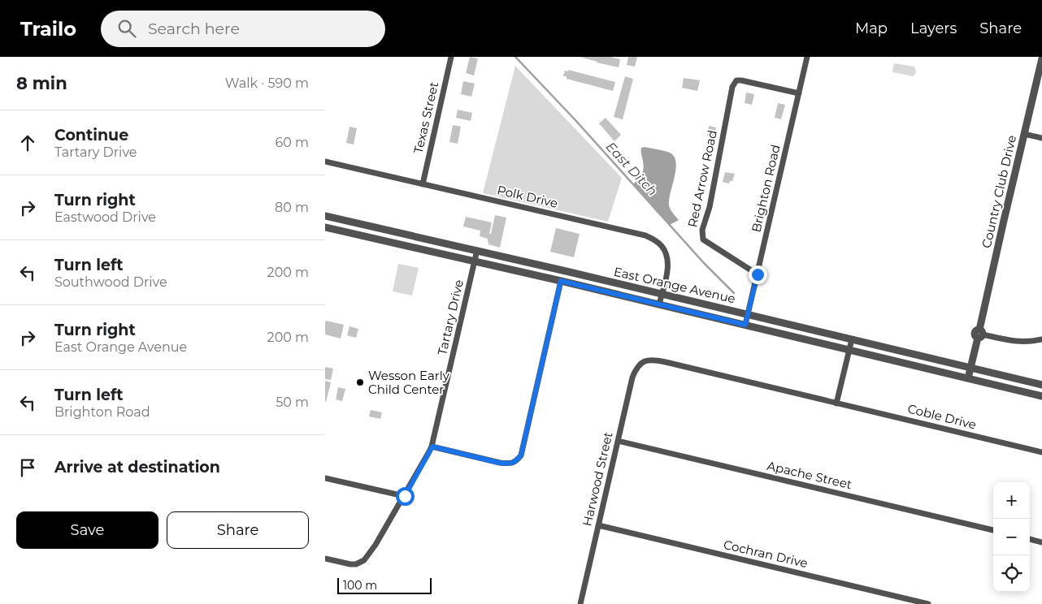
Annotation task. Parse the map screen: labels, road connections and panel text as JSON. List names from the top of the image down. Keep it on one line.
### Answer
{"streets":{"street":["Texas Street","Red Arrow Road","Brighton Road","Country Club Drive","Polk Drive","East Orange Avenue","Tartary Drive","Coble Drive","Apache Street","Harwood Street","Cochran Drive"]},"crossings":[["Texas Street","Polk Drive"],["Red Arrow Road","Brighton Road"],["Brighton Road","East Orange Avenue"],["Country Club Drive","East Orange Avenue"],["Polk Drive","East Orange Avenue"],["East Orange Avenue","Tartary Drive"],["Coble Drive","Harwood Street"],["Apache Street","Harwood Street"],["Harwood Street","Cochran Drive"]],"water":["East Ditch"],"places":["Wesson Early Child Center"],"scale_bar":"100 m","page":{"header":"Trailo","search":"Search here","nav":["Map","Layers","Share"],"heading":["8 min","Walk · 590 m"],"list":[["Continue","Tartary Drive","60 m"],["Turn right","Eastwood Drive","80 m"],["Turn left","Southwood Drive","200 m"],["Turn right","East Orange Avenue","200 m"],["Turn left","Brighton Road","50 m"],"Arrive at destination"],"map_buttons":["+","−"],"buttons":["Save","Share"],"scale":"100 m"}}
